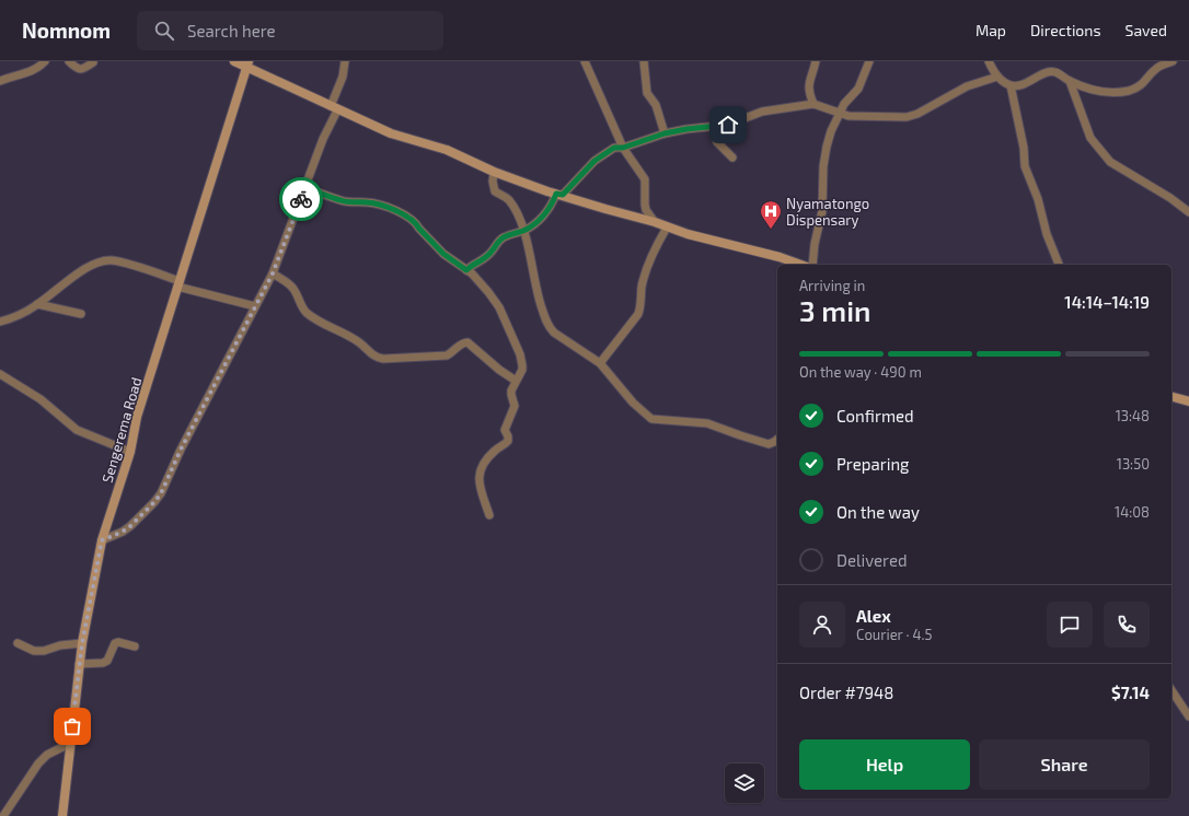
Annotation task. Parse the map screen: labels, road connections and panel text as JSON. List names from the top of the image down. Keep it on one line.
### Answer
{"streets":{"main road":["Sengerema Road"]},"places":{"hospital":["Nyamatongo Dispensary"]},"page":{"header":"Nomnom","search":"Search here","nav":["Map","Directions","Saved"],"heading":["3 min","Arriving in","14:14–14:19"],"panel":["Alex","Courier · 4.5","Order #7948","$7.14"],"bar":"On the way · 490 m","list":[["Confirmed","13:48"],["Preparing","13:50"],["On the way","14:08"],"Delivered"],"buttons":["Help","Share"]}}
